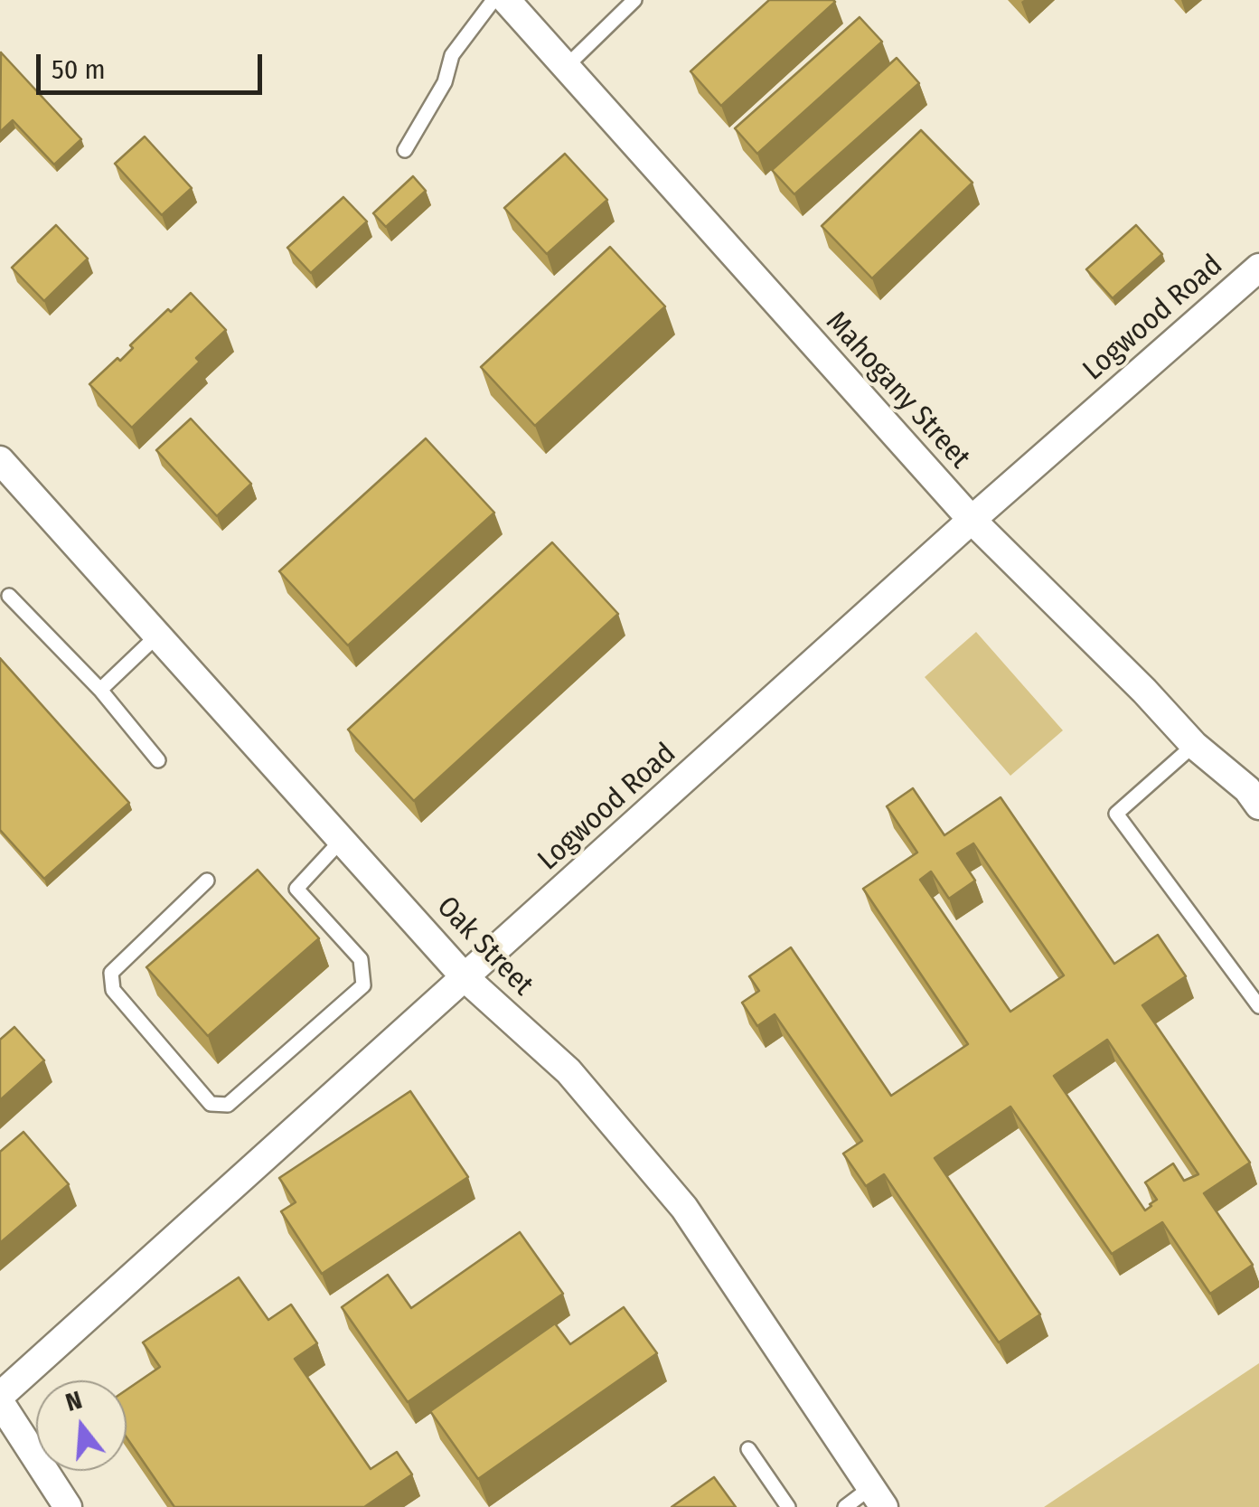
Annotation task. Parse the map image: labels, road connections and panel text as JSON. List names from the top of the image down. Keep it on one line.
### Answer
{"streets":{"street":["Logwood Road","Mahogany Street","Oak Street"]},"crossings":[["Logwood Road","Mahogany Street"],["Logwood Road","Oak Street"]],"scale_bar":"50 m","north":"top"}
